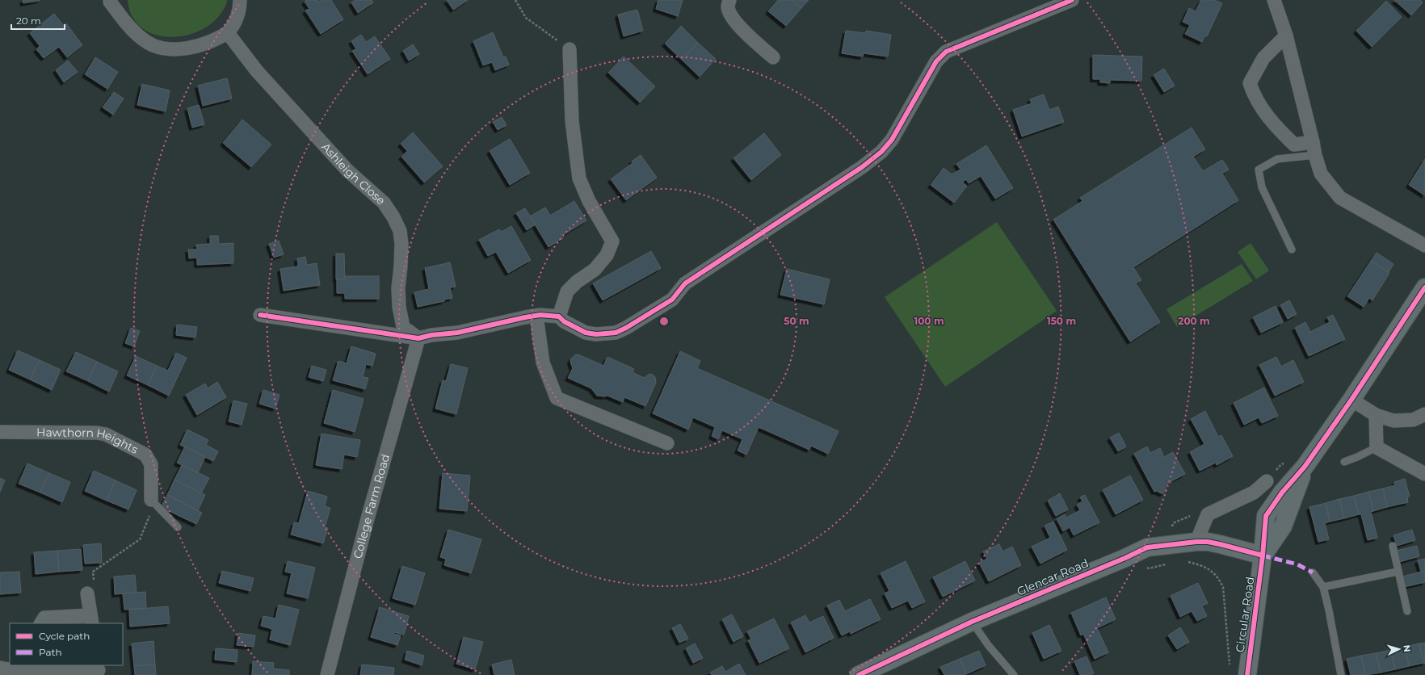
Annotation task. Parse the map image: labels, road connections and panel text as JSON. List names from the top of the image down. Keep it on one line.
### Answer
{"streets":{"street":["Ashleigh Close","Hawthorn Heights","College Farm Road","Glencar Road","Circular Road"]},"crossings":[["Ashleigh Close","College Farm Road"],["Glencar Road","Circular Road"]],"legend":["Cycle path","Path"],"scale_bar":"20 m","north":"right","rings":["50 m","100 m","150 m","200 m"]}
